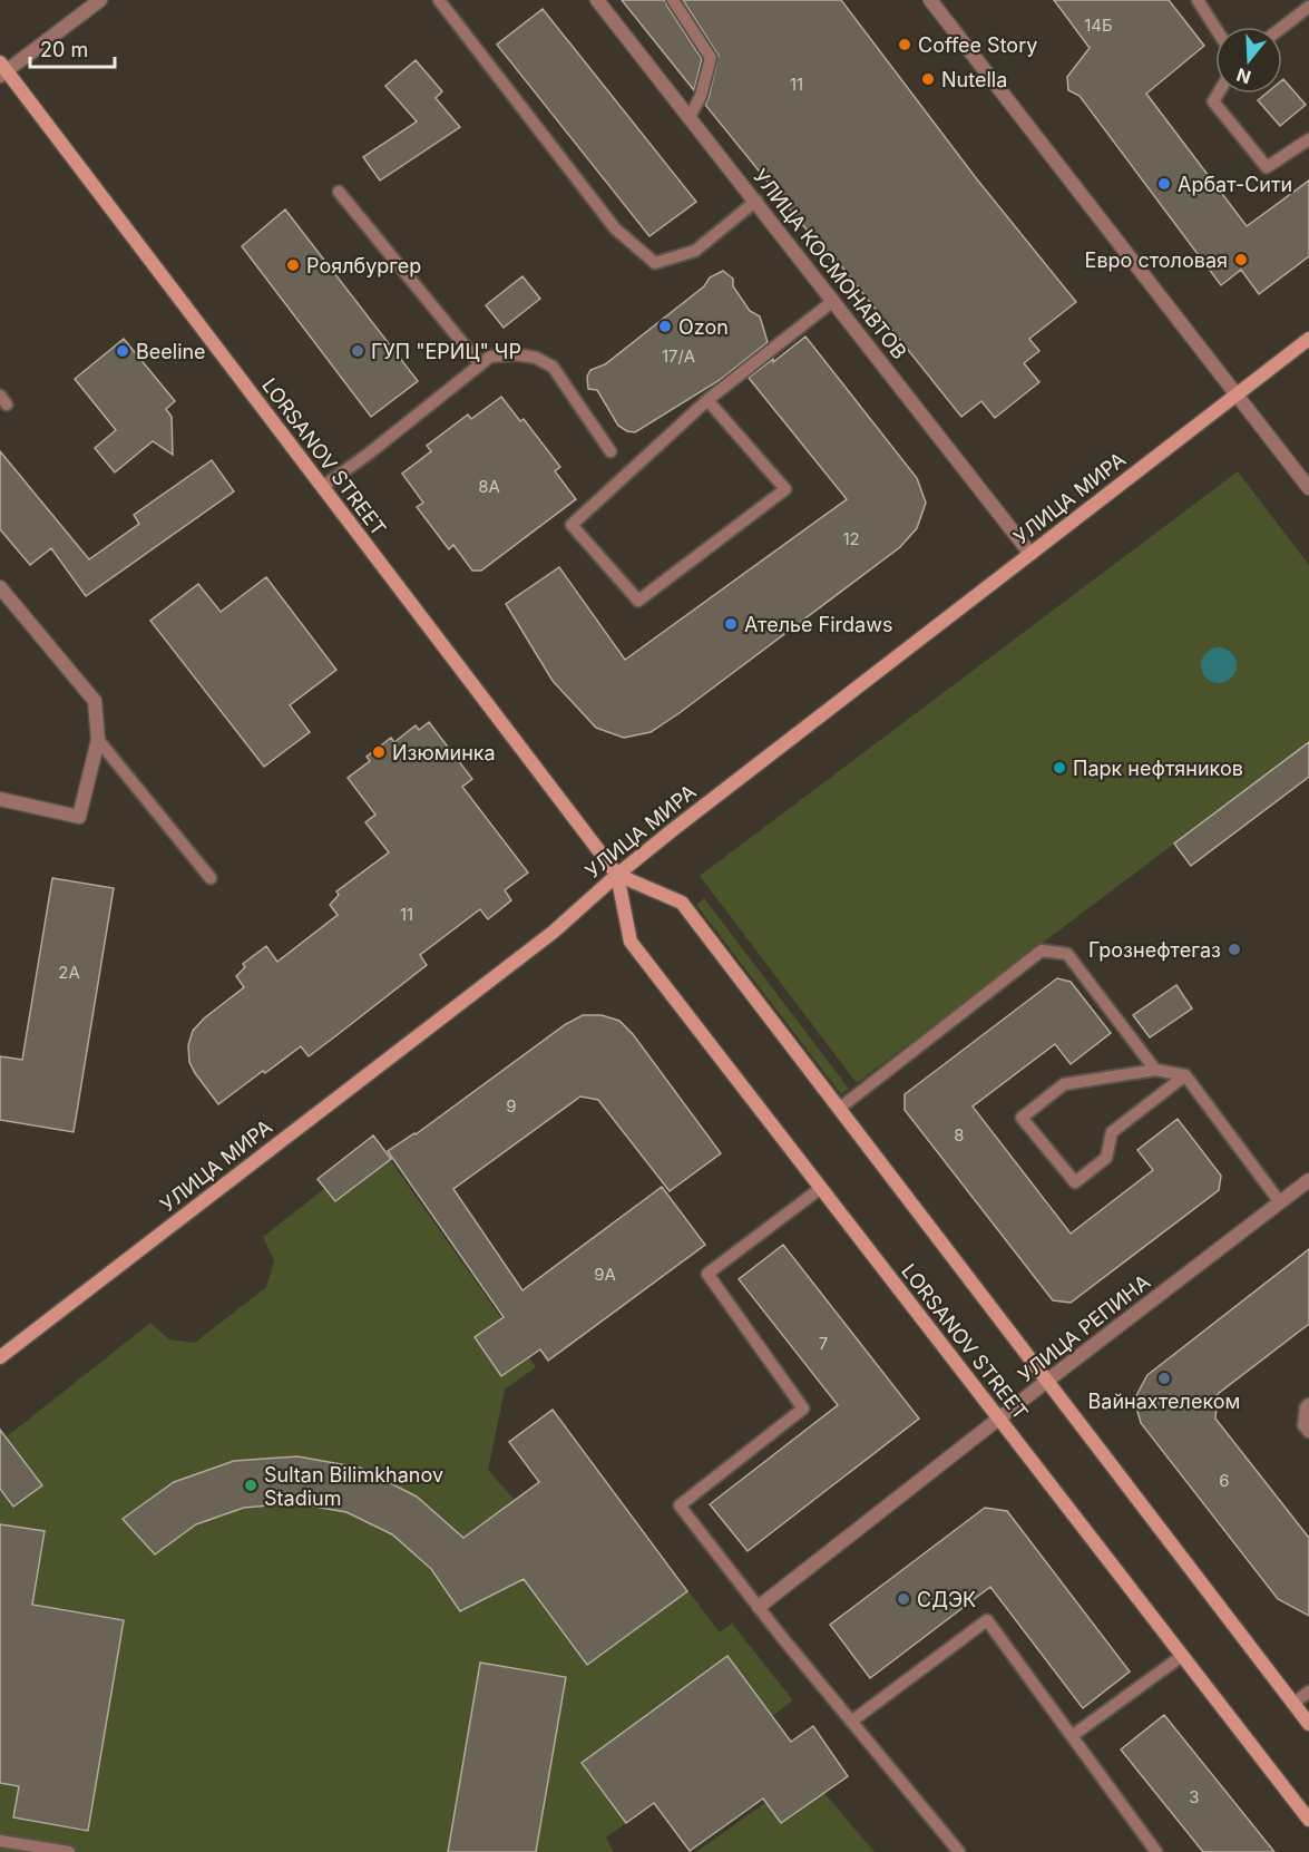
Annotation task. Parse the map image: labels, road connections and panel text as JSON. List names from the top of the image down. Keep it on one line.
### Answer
{"streets":{"main road":["LORSANOV STREET","УЛИЦА МИРА"],"street":["УЛИЦА КОСМОНАВТОВ","УЛИЦА РЕПИНА"]},"crossings":[["УЛИЦА КОСМОНАВТОВ","УЛИЦА МИРА"],["LORSANOV STREET","УЛИЦА МИРА"],["LORSANOV STREET","УЛИЦА РЕПИНА"]],"places":["Coffee Story","Nutella","Арбат-Сити","Евро столовая","Роялбургер","Ozon","Beeline","ГУП \"ЕРИЦ\" ЧР","Ателье Firdaws","Изюминка","Парк нефтяников","Грознефтегаз","Вайнахтелеком","Sultan Bilimkhanov Stadium","СДЭК"],"house_numbers":["14Б","11","17/А","8А","12","11","2А","9","8","9А","7","6","3"],"scale_bar":"20 m","north":"bottom"}
